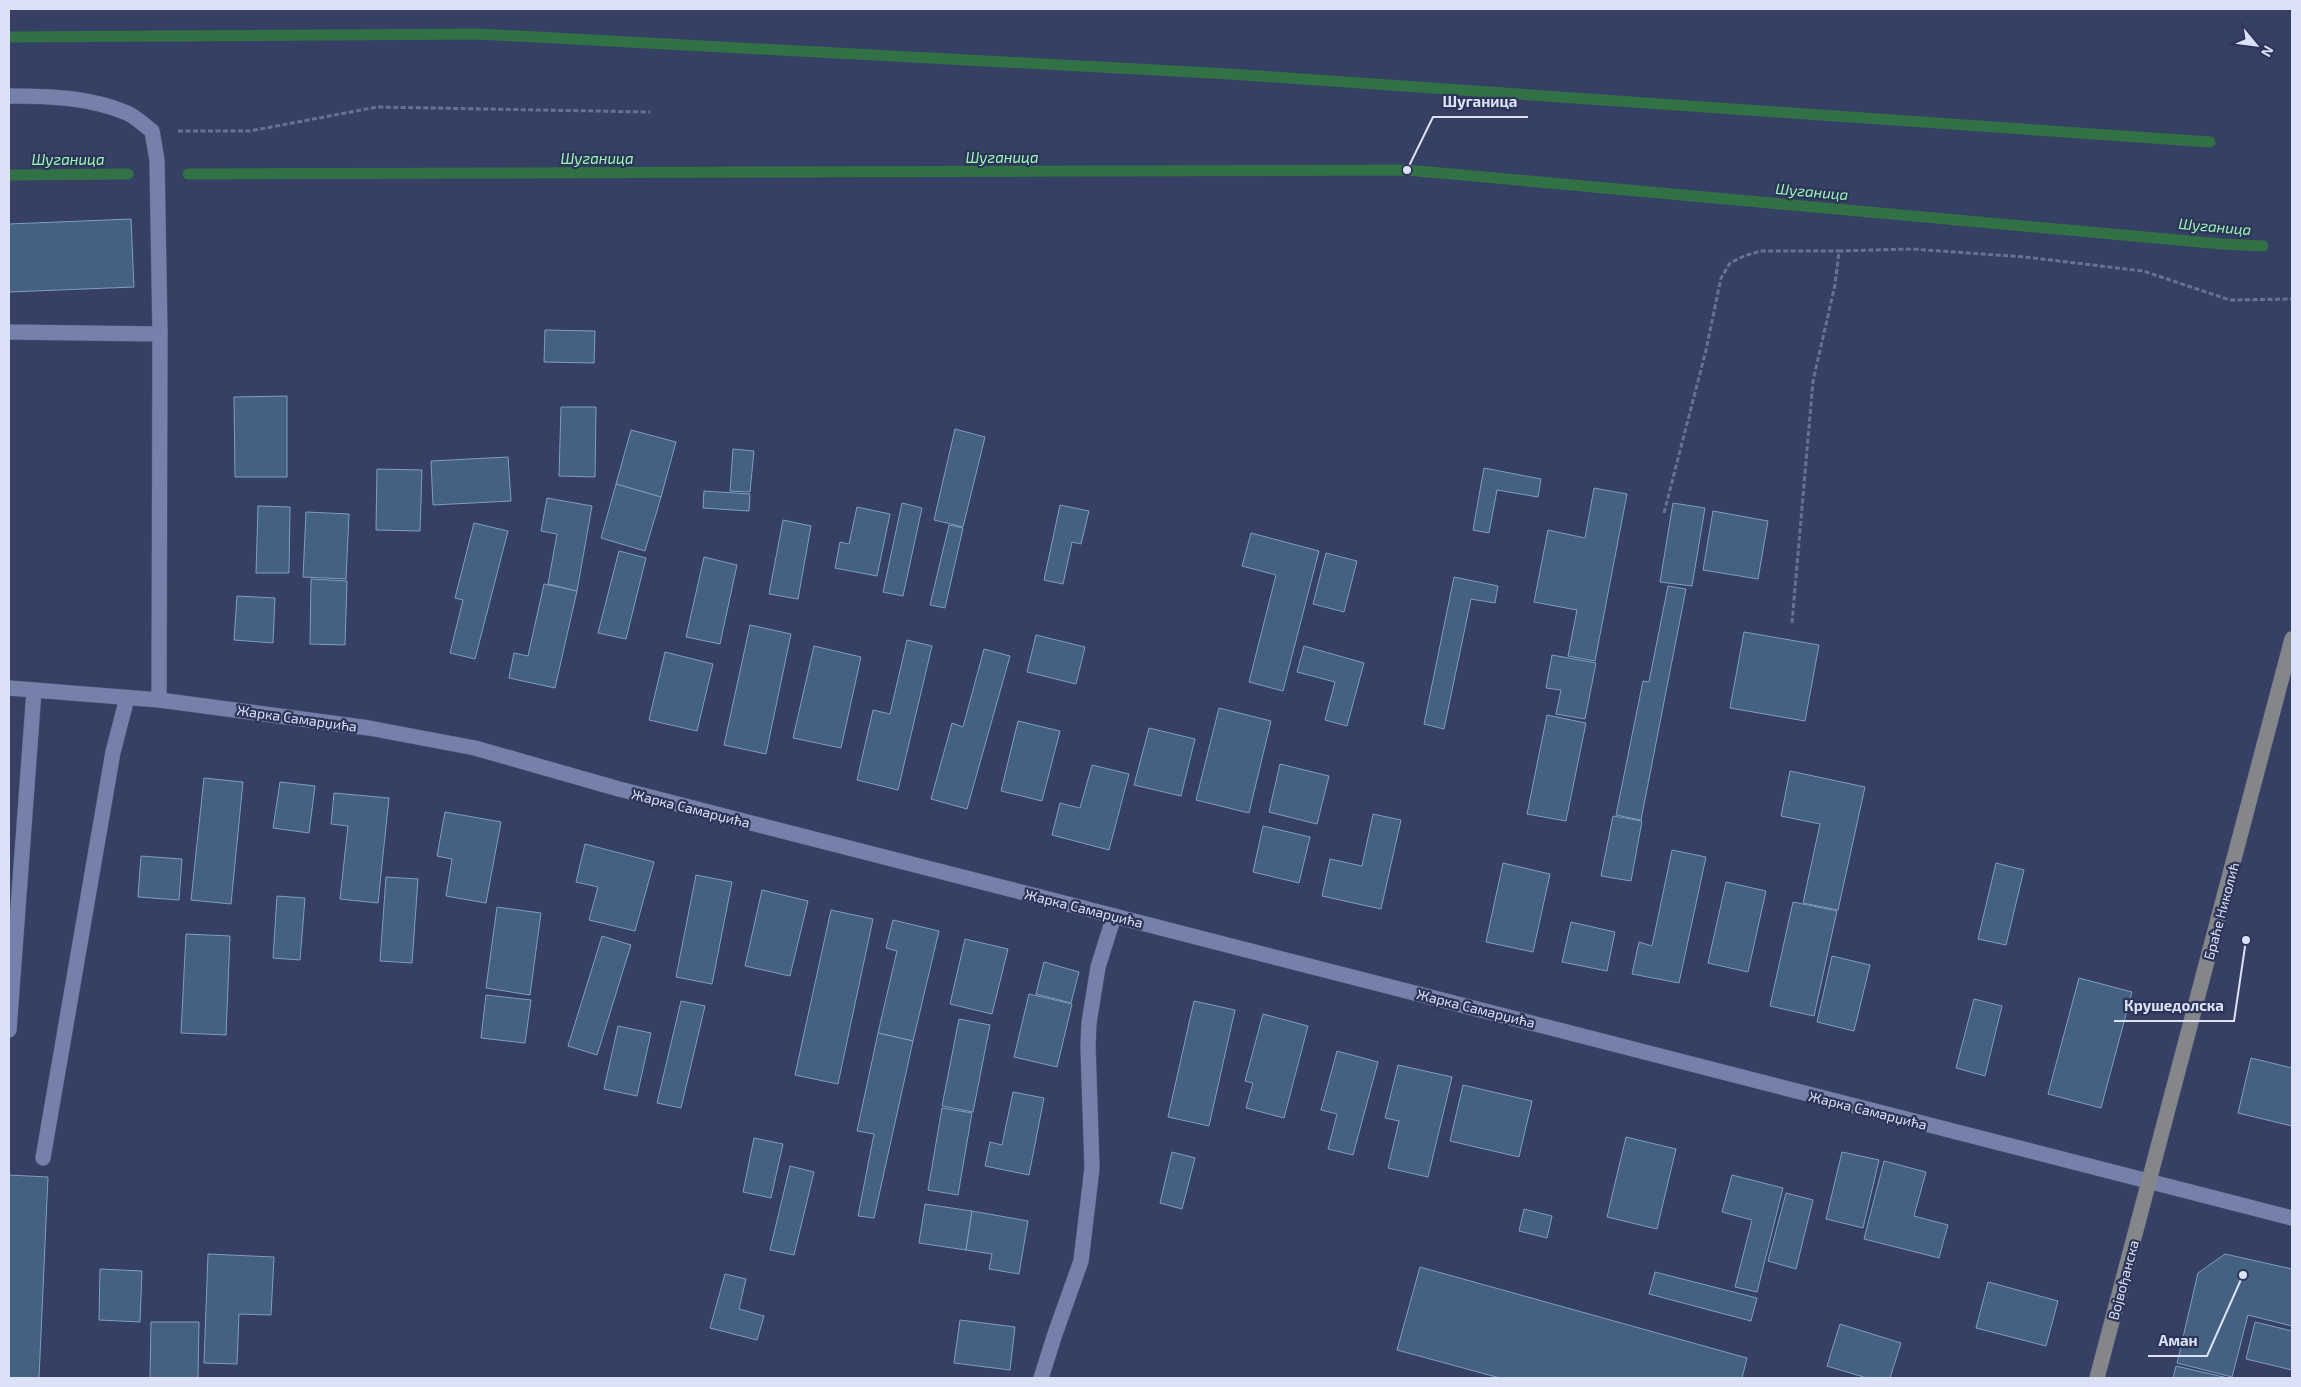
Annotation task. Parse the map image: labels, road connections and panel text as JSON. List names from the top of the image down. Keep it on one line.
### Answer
{"streets":{"main road":["Браће Николић","Војвођанска"],"street":["Жарка Самарџића"]},"crossings":[["Жарка Самарџића","Браће Николић"],["Жарка Самарџића","Војвођанска"],["Браће Николић","Војвођанска"]],"water":["Шуганица"],"places":["Шуганица","Крушедолска","Аман"],"north":"bottom right"}
